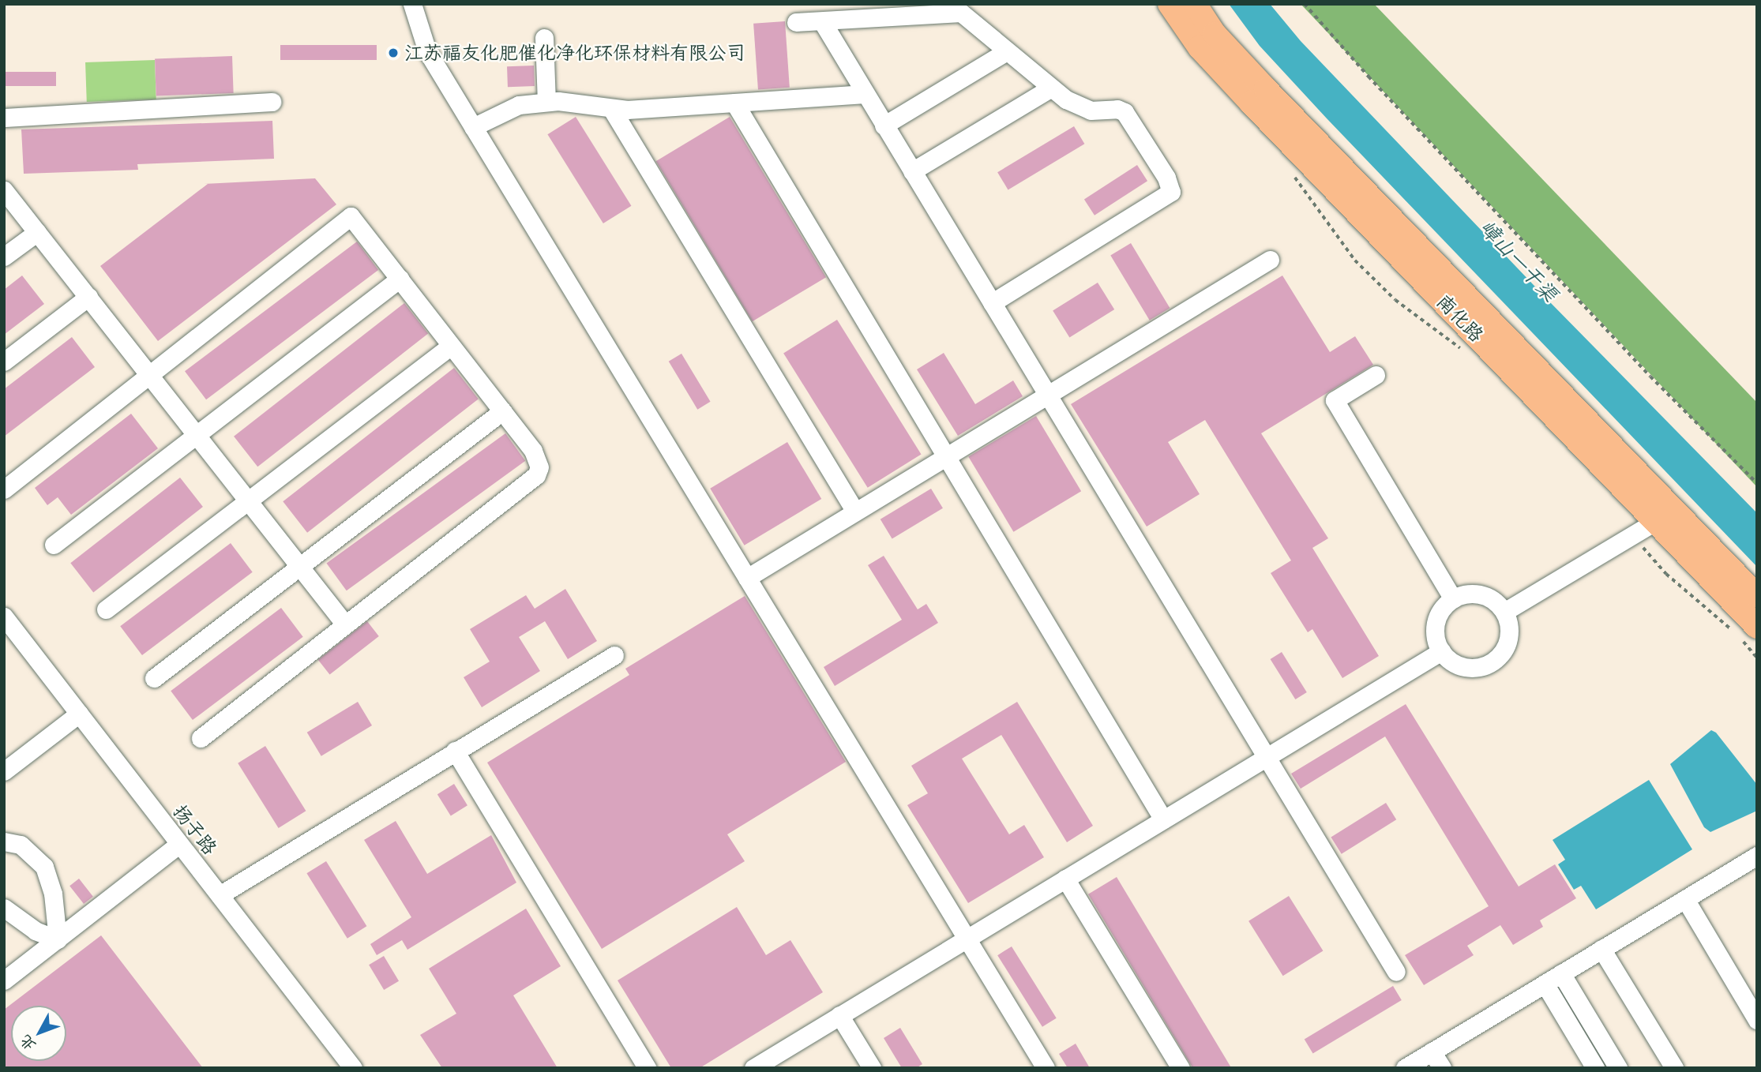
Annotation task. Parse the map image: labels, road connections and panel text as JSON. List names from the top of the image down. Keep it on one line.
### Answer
{"streets":{"main road":["南化路"],"street":["扬子路"]},"water":["嶂山一干渠"],"places":["江苏福友化肥催化净化环保材料有限公司"],"north":"bottom left"}
